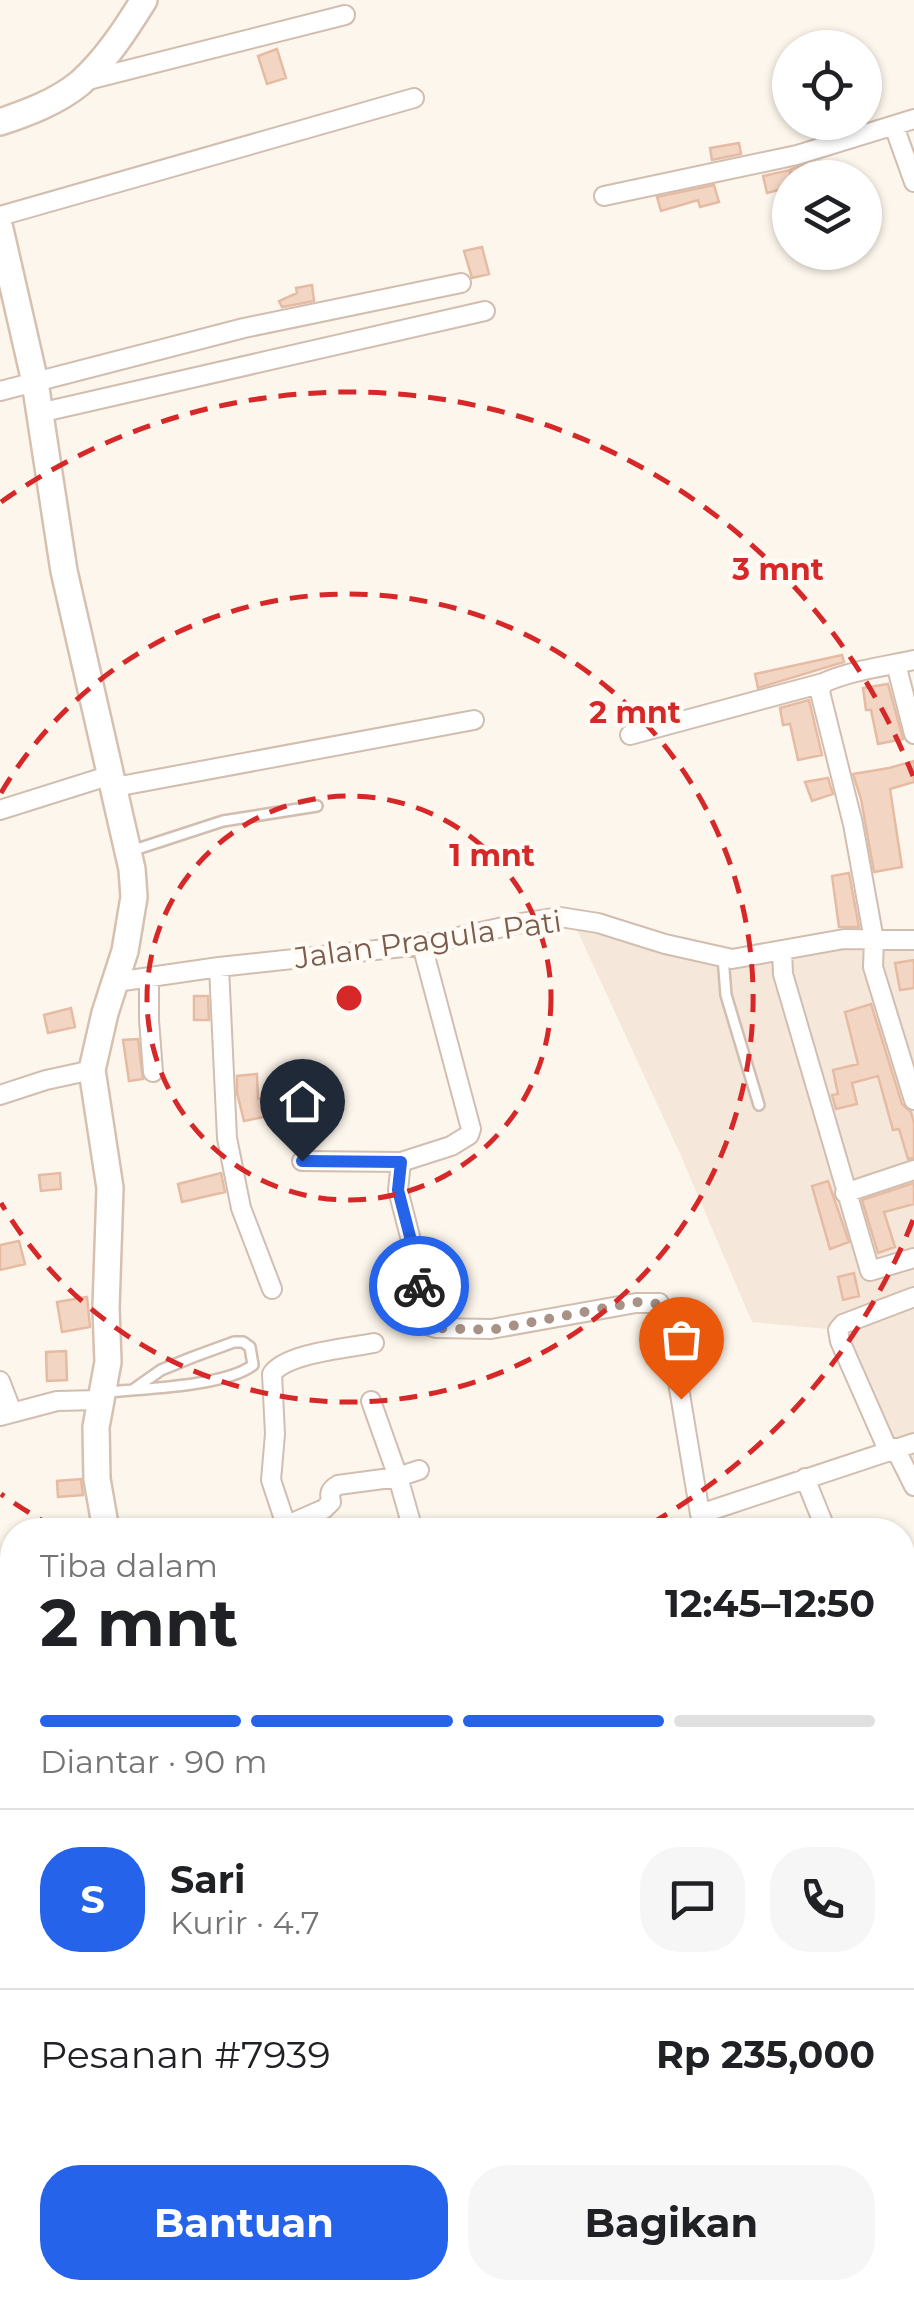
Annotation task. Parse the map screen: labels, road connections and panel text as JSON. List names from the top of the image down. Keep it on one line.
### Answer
{"streets":{"street":["Jalan Pragula Pati"]},"page":{"heading":["2 mnt","Tiba dalam","12:45–12:50"],"panel":["Sari","Kurir · 4.7","Pesanan #7939","Rp 235,000"],"bar":"Diantar · 90 m","round":"S","buttons":["Bantuan","Bagikan"]},"rings":["3 mnt","2 mnt","1 mnt"]}
